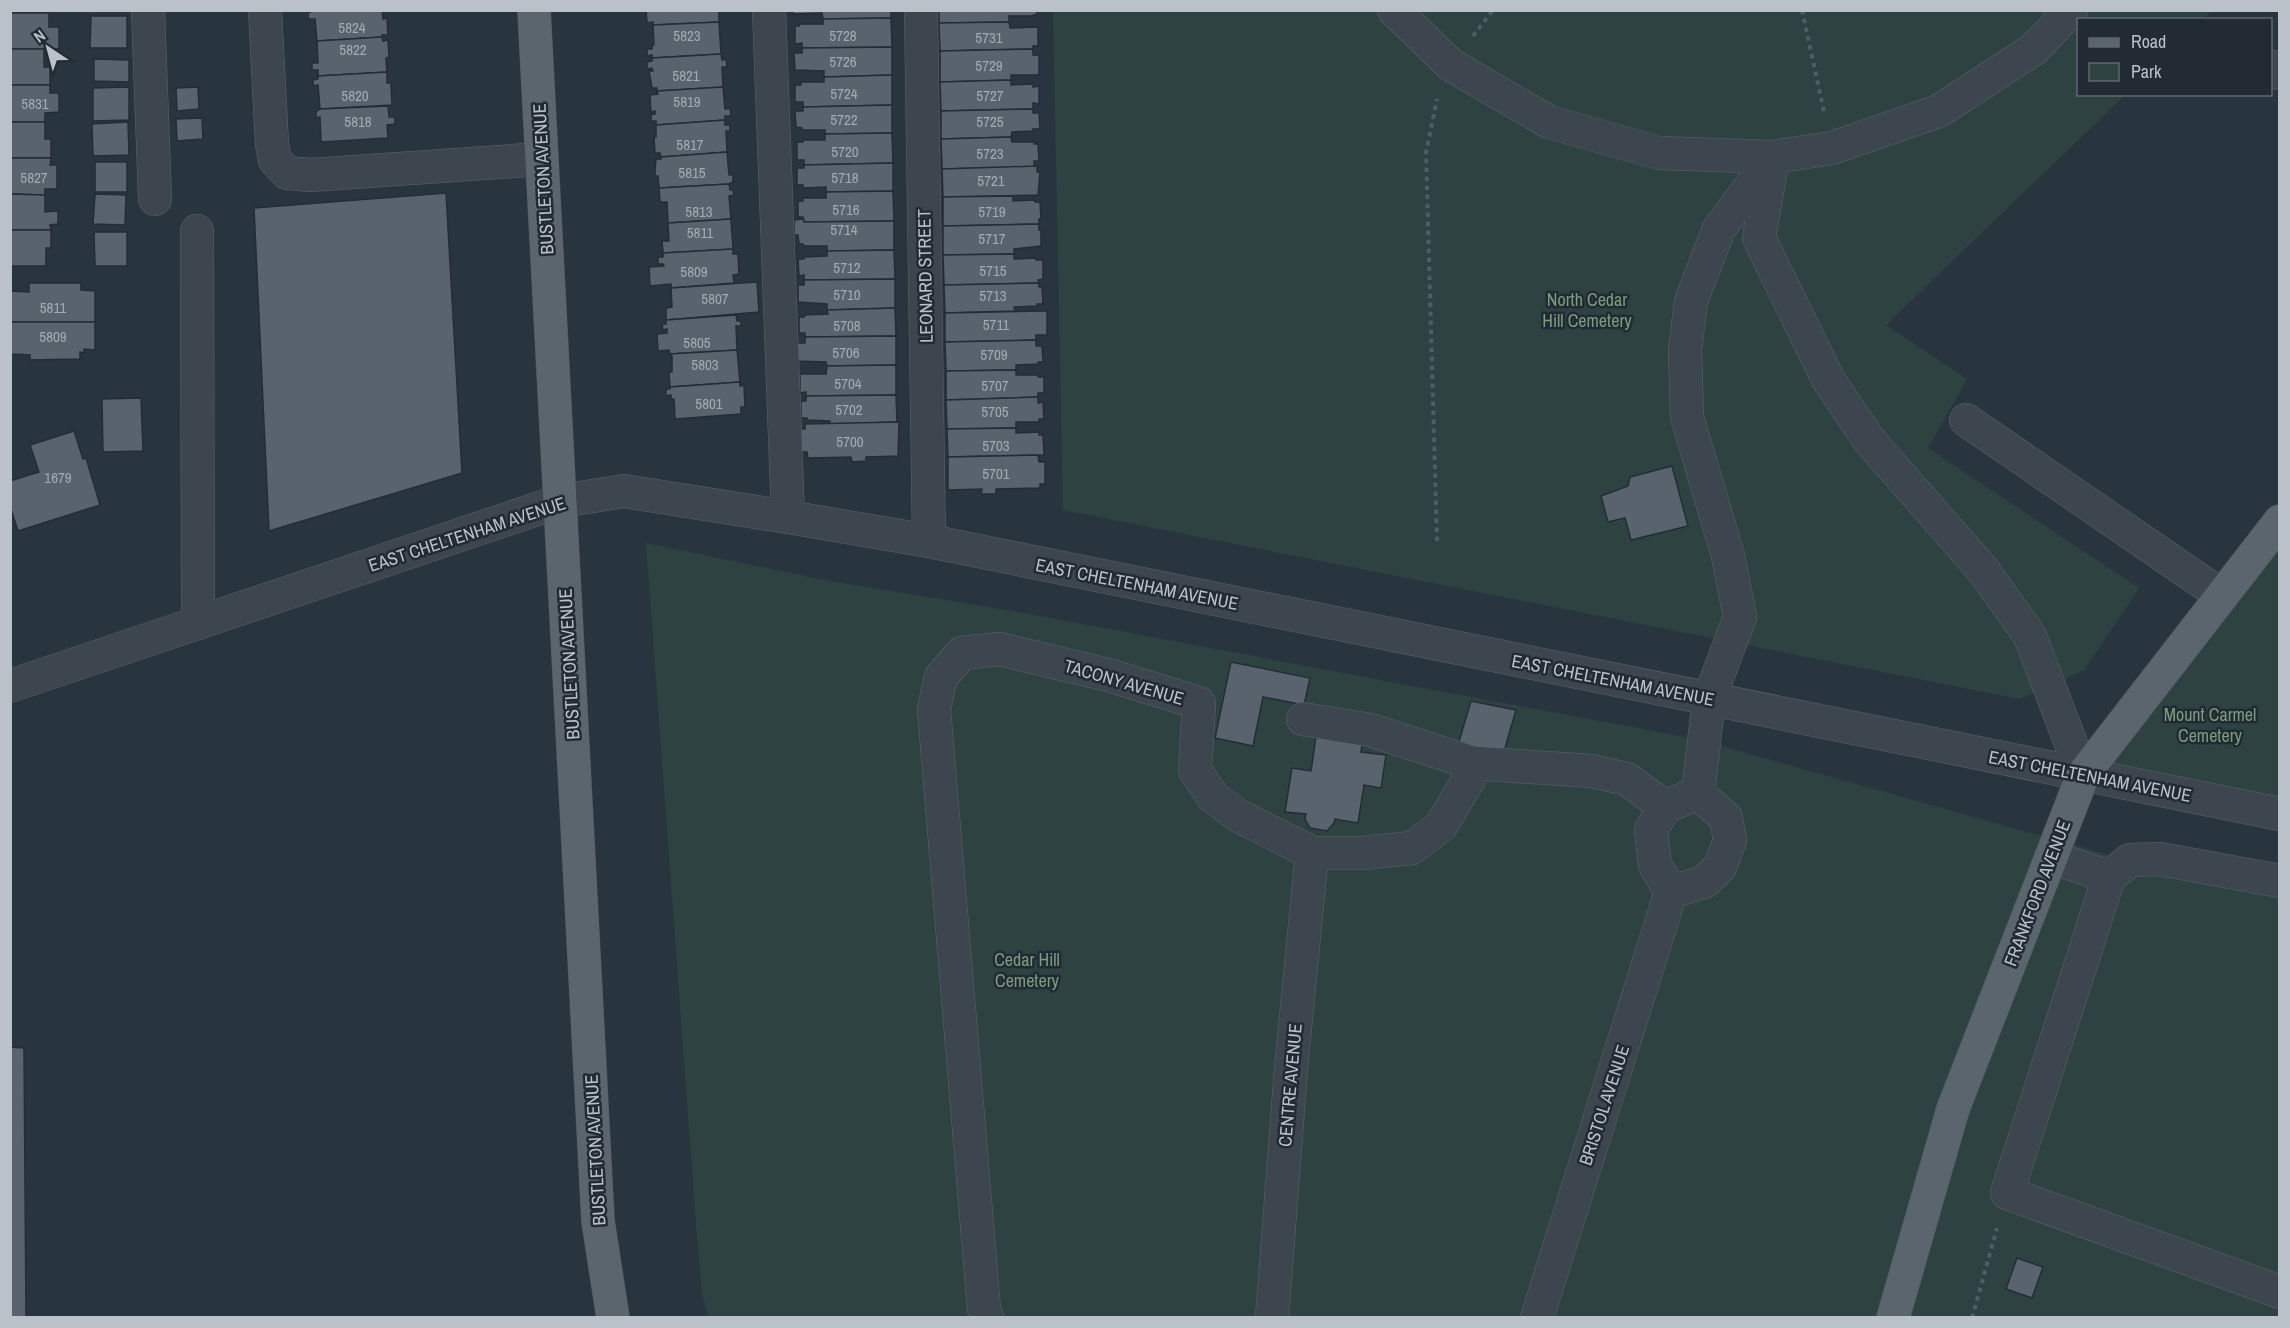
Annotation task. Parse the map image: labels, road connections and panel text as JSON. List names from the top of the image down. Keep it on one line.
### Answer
{"streets":{"main road":["BUSTLETON AVENUE","FRANKFORD AVENUE"],"street":["LEONARD STREET","EAST CHELTENHAM AVENUE","TACONY AVENUE","CENTRE AVENUE","BRISTOL AVENUE"]},"crossings":[["BUSTLETON AVENUE","EAST CHELTENHAM AVENUE"],["LEONARD STREET","EAST CHELTENHAM AVENUE"],["EAST CHELTENHAM AVENUE","FRANKFORD AVENUE"],["TACONY AVENUE","CENTRE AVENUE"]],"parks":["North Cedar Hill Cemetery","Mount Carmel Cemetery","Cedar Hill Cemetery"],"house_numbers":["5824","5823","5728","5731","5822","5726","5729","5821","5724","5820","5727","5819","5831","5722","5818","5725","5817","5720","5723","5815","5827","5718","5721","5716","5813","5719","5714","5811","5717","5712","5715","5809","5710","5713","5807","5811","5711","5708","5809","5805","5706","5709","5803","5704","5707","5801","5702","5705","5700","5703","5701","1679"],"legend":["Road","Park"],"north":"top left"}
